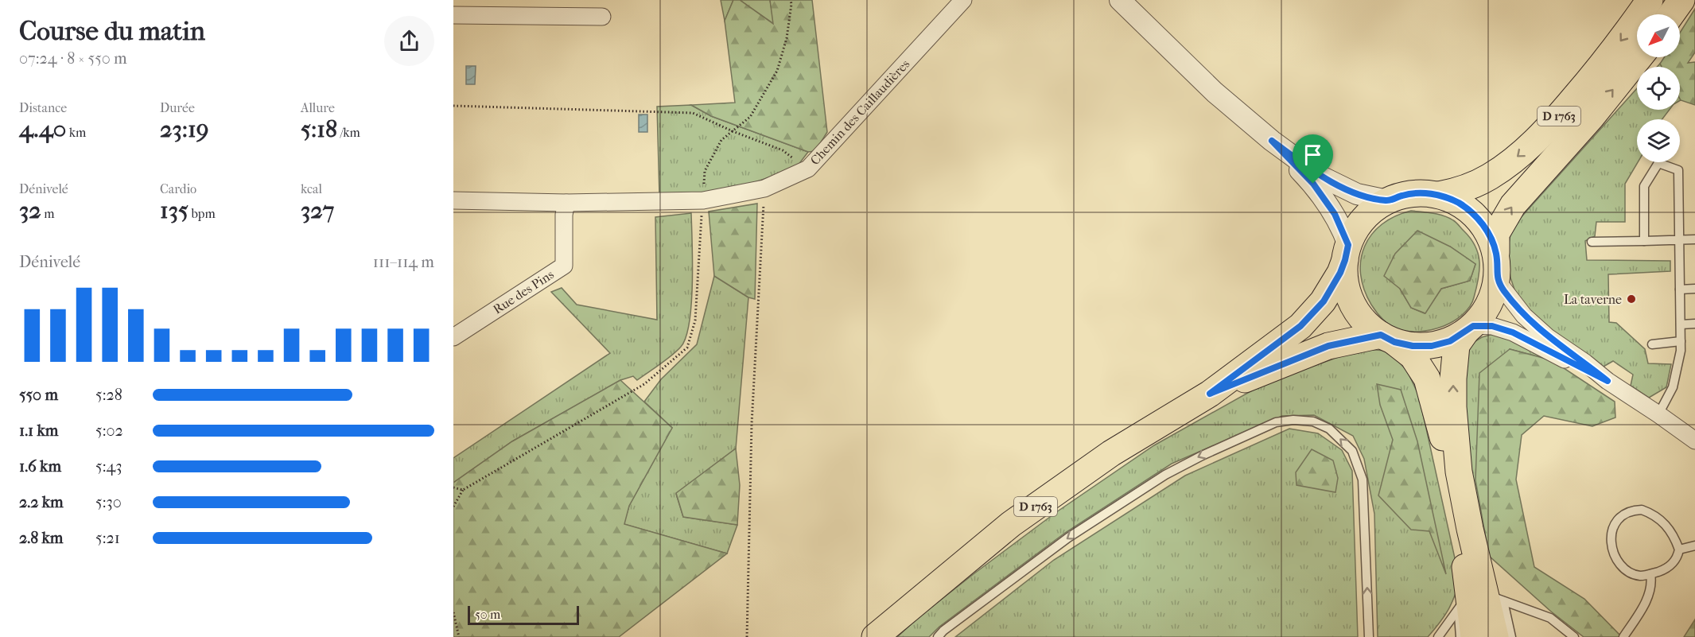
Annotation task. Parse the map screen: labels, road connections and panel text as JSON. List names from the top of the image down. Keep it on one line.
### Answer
{"streets":{"main road":["D 1763"],"street":["Chemin des Caillaudières","Rue des Pins"]},"crossings":[["Chemin des Caillaudières","Rue des Pins"]],"places":["La taverne"],"scale_bar":"50 m","north":"bottom left","page":{"heading":["Course du matin","07:24 · 8 × 550 m"],"stats":[["Distance","4.40 km"],["Durée","23:19"],["Allure","5:18 /km"],["Dénivelé","32 m"],["Cardio","135 bpm"],["kcal","327"]],"chart":["Dénivelé","111–114 m"],"list":[{"name":"550 m","note":"5:28"},{"name":"1.1 km","note":"5:02"},{"name":"1.6 km","note":"5:43"},{"name":"2.2 km","note":"5:30"},{"name":"2.8 km","note":"5:21"}],"scale":"50 m"}}
